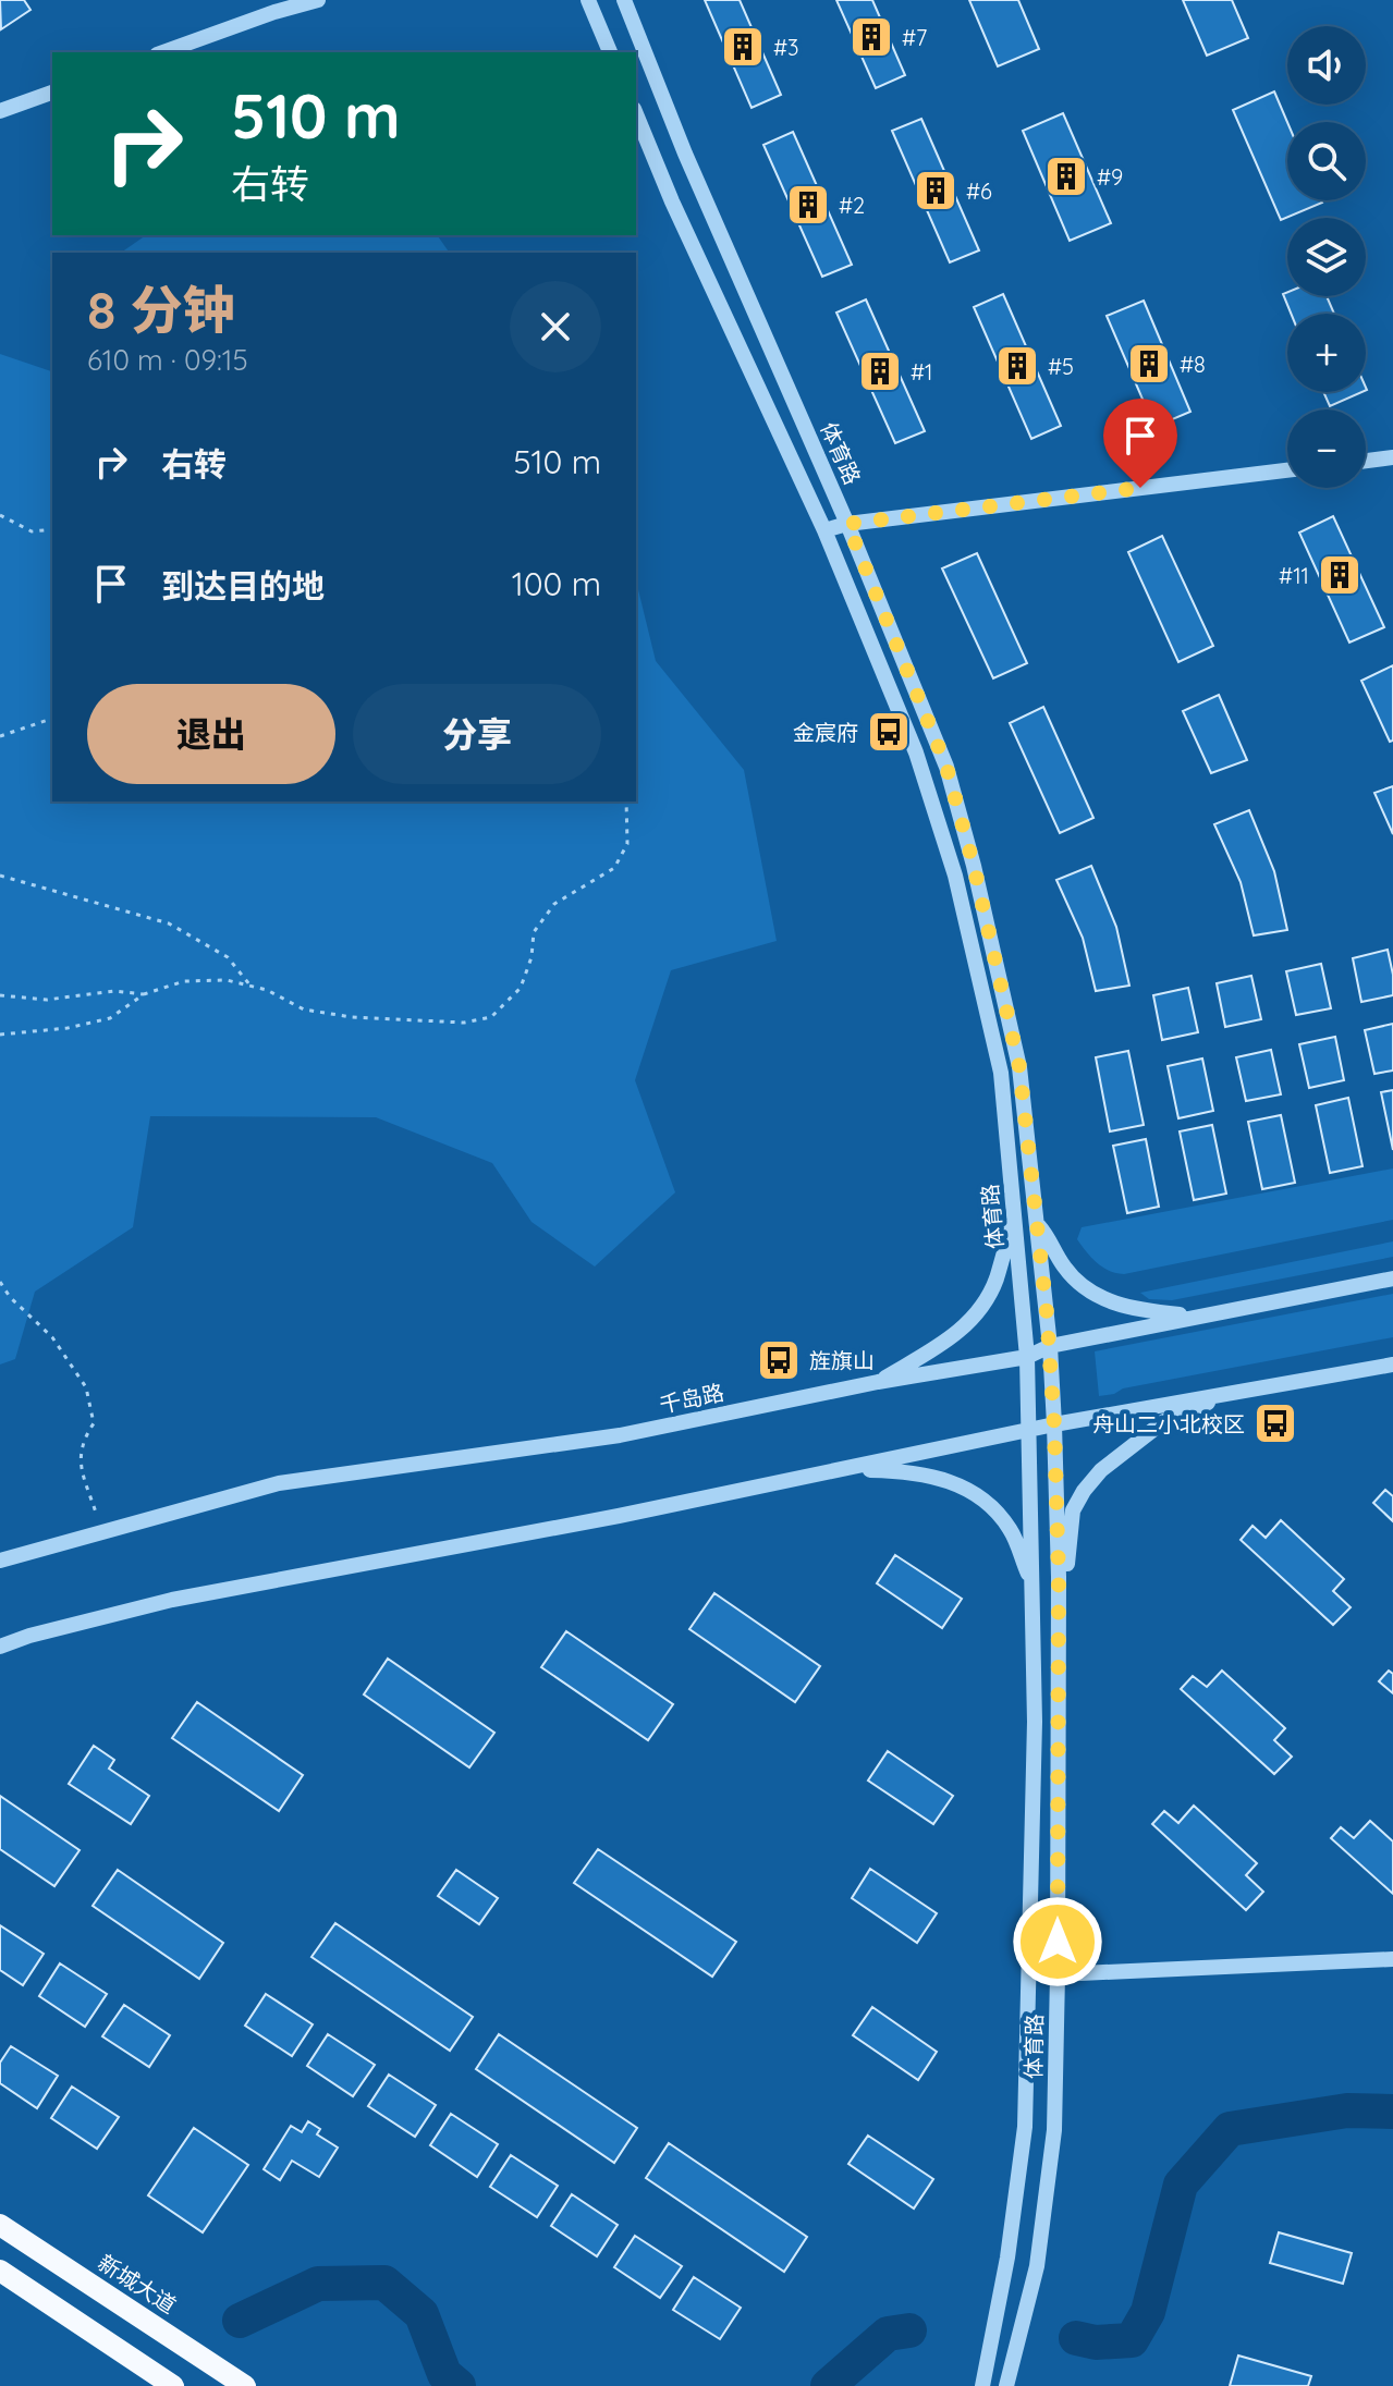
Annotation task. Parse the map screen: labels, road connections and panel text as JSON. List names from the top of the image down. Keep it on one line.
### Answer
{"streets":{"main road":["新城大道"],"street":["体育路","千岛路"]},"crossings":[["体育路","千岛路"]],"places":{"building":["#7","#3","#9","#6","#2","#8","#5","#1","#11"],"bus stop":["金宸府","旌旗山","舟山二小北校区"]},"page":{"map_buttons":["+","−"],"turn":["510 m","右转"],"heading":["8 分钟","610 m · 09:15"],"list":[{"name":"右转","value":"510 m"},{"name":"到达目的地","value":"100 m"}],"buttons":["退出","分享"]}}
